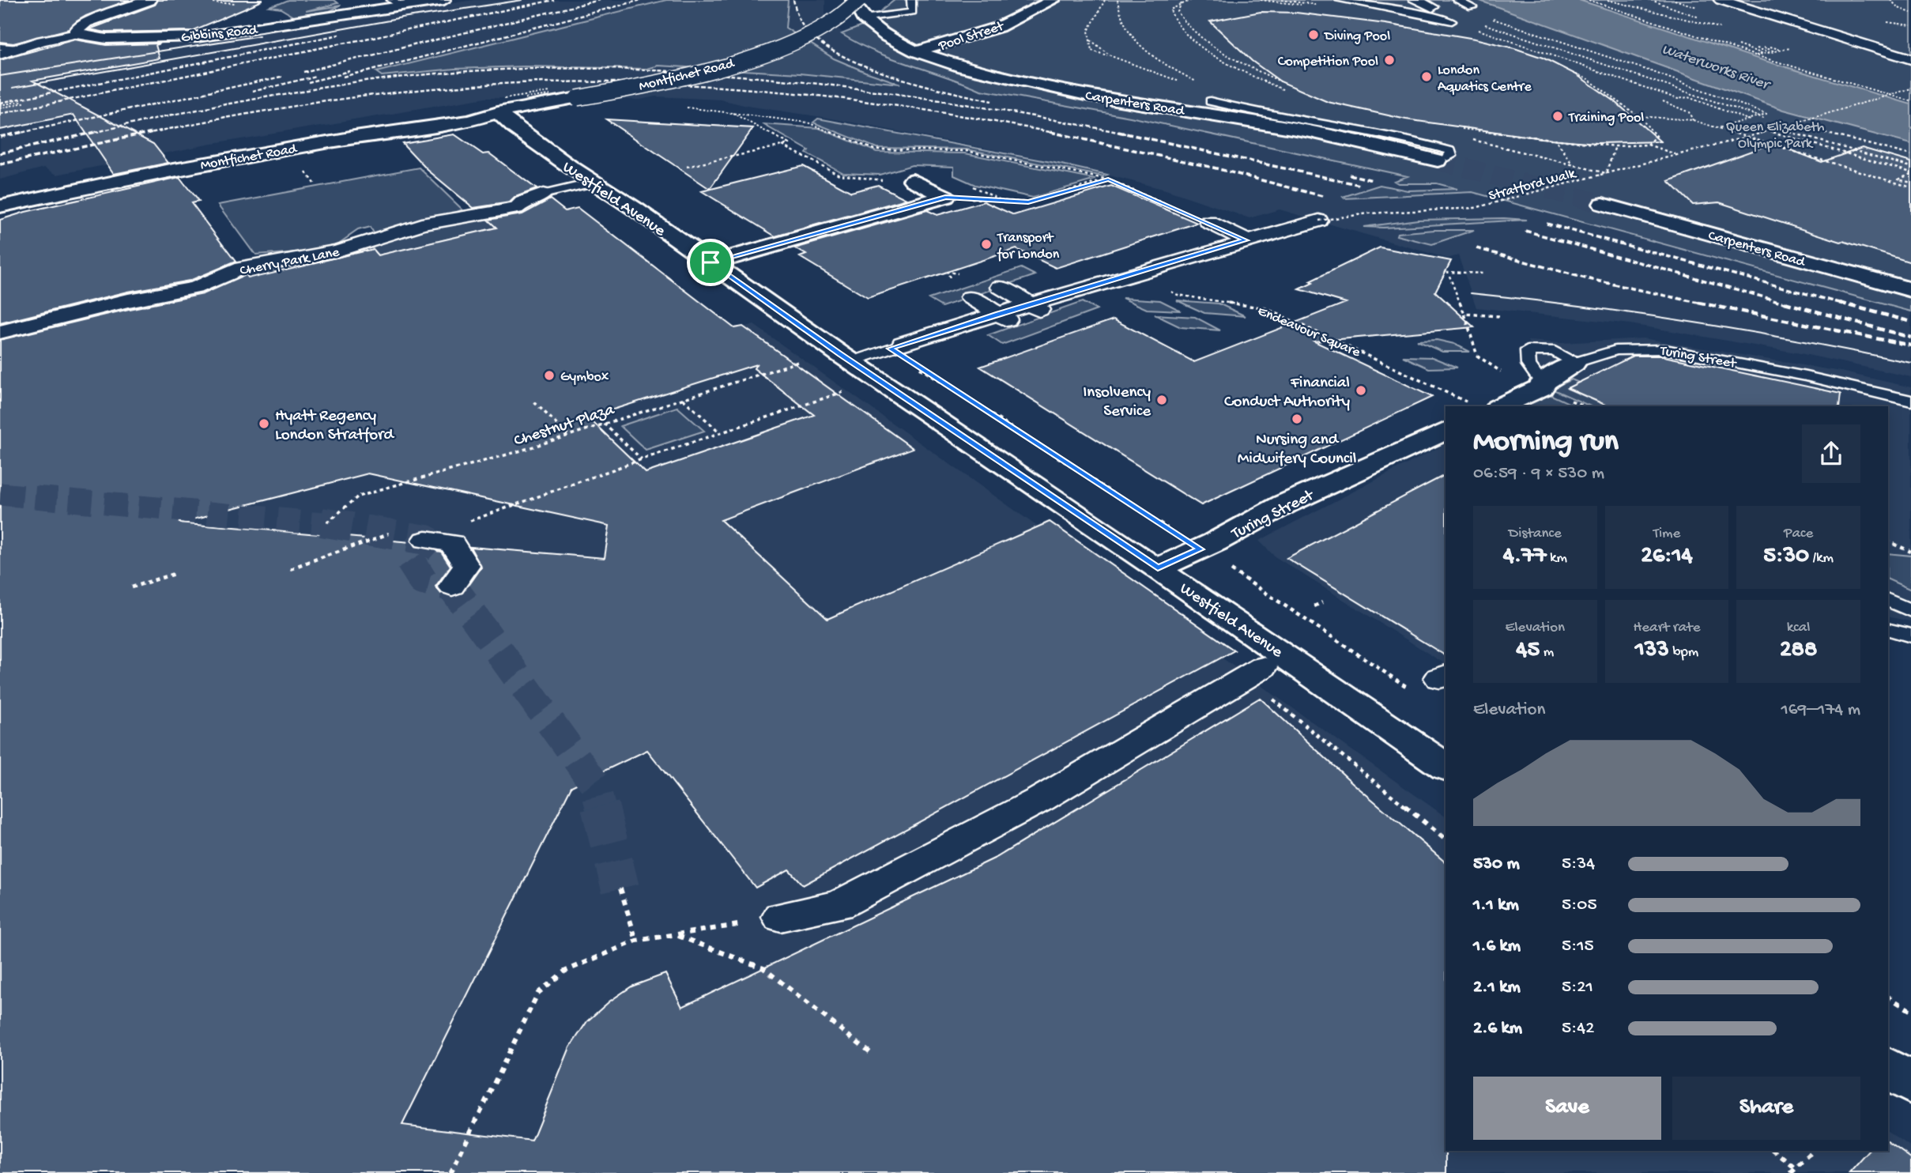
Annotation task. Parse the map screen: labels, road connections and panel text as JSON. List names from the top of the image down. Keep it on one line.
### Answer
{"streets":{"street":["Gibbins Road","Pool Street","Montfichet Road","Carpenters Road","Westfield Avenue","Cherry Park Lane","Turing Street"],"path":["Stratford Walk","Endeavour Square","Chestnut Plaza"]},"crossings":[["Pool Street","Carpenters Road"],["Montfichet Road","Westfield Avenue"],["Westfield Avenue","Turing Street"]],"water":["Waterworks River"],"parks":["Queen Elizabeth Olympic Park"],"places":["Diving Pool","Competition Pool","London Aquatics Centre","Training Pool","Transport for London","Gymbox","Financial Conduct Authority","Insolvency Service","Nursing and Midwifery Council","Hyatt Regency London Stratford"],"page":{"heading":["Morning run","06:59 · 9 × 530 m"],"stats":[["Distance","4.77 km"],["Time","26:14"],["Pace","5:30 /km"],["Elevation","45 m"],["Heart rate","133 bpm"],["kcal","288"]],"chart":["Elevation","169–174 m"],"list":[{"name":"530 m","note":"5:34"},{"name":"1.1 km","note":"5:05"},{"name":"1.6 km","note":"5:15"},{"name":"2.1 km","note":"5:21"},{"name":"2.6 km","note":"5:42"}],"buttons":["Save","Share"]}}
